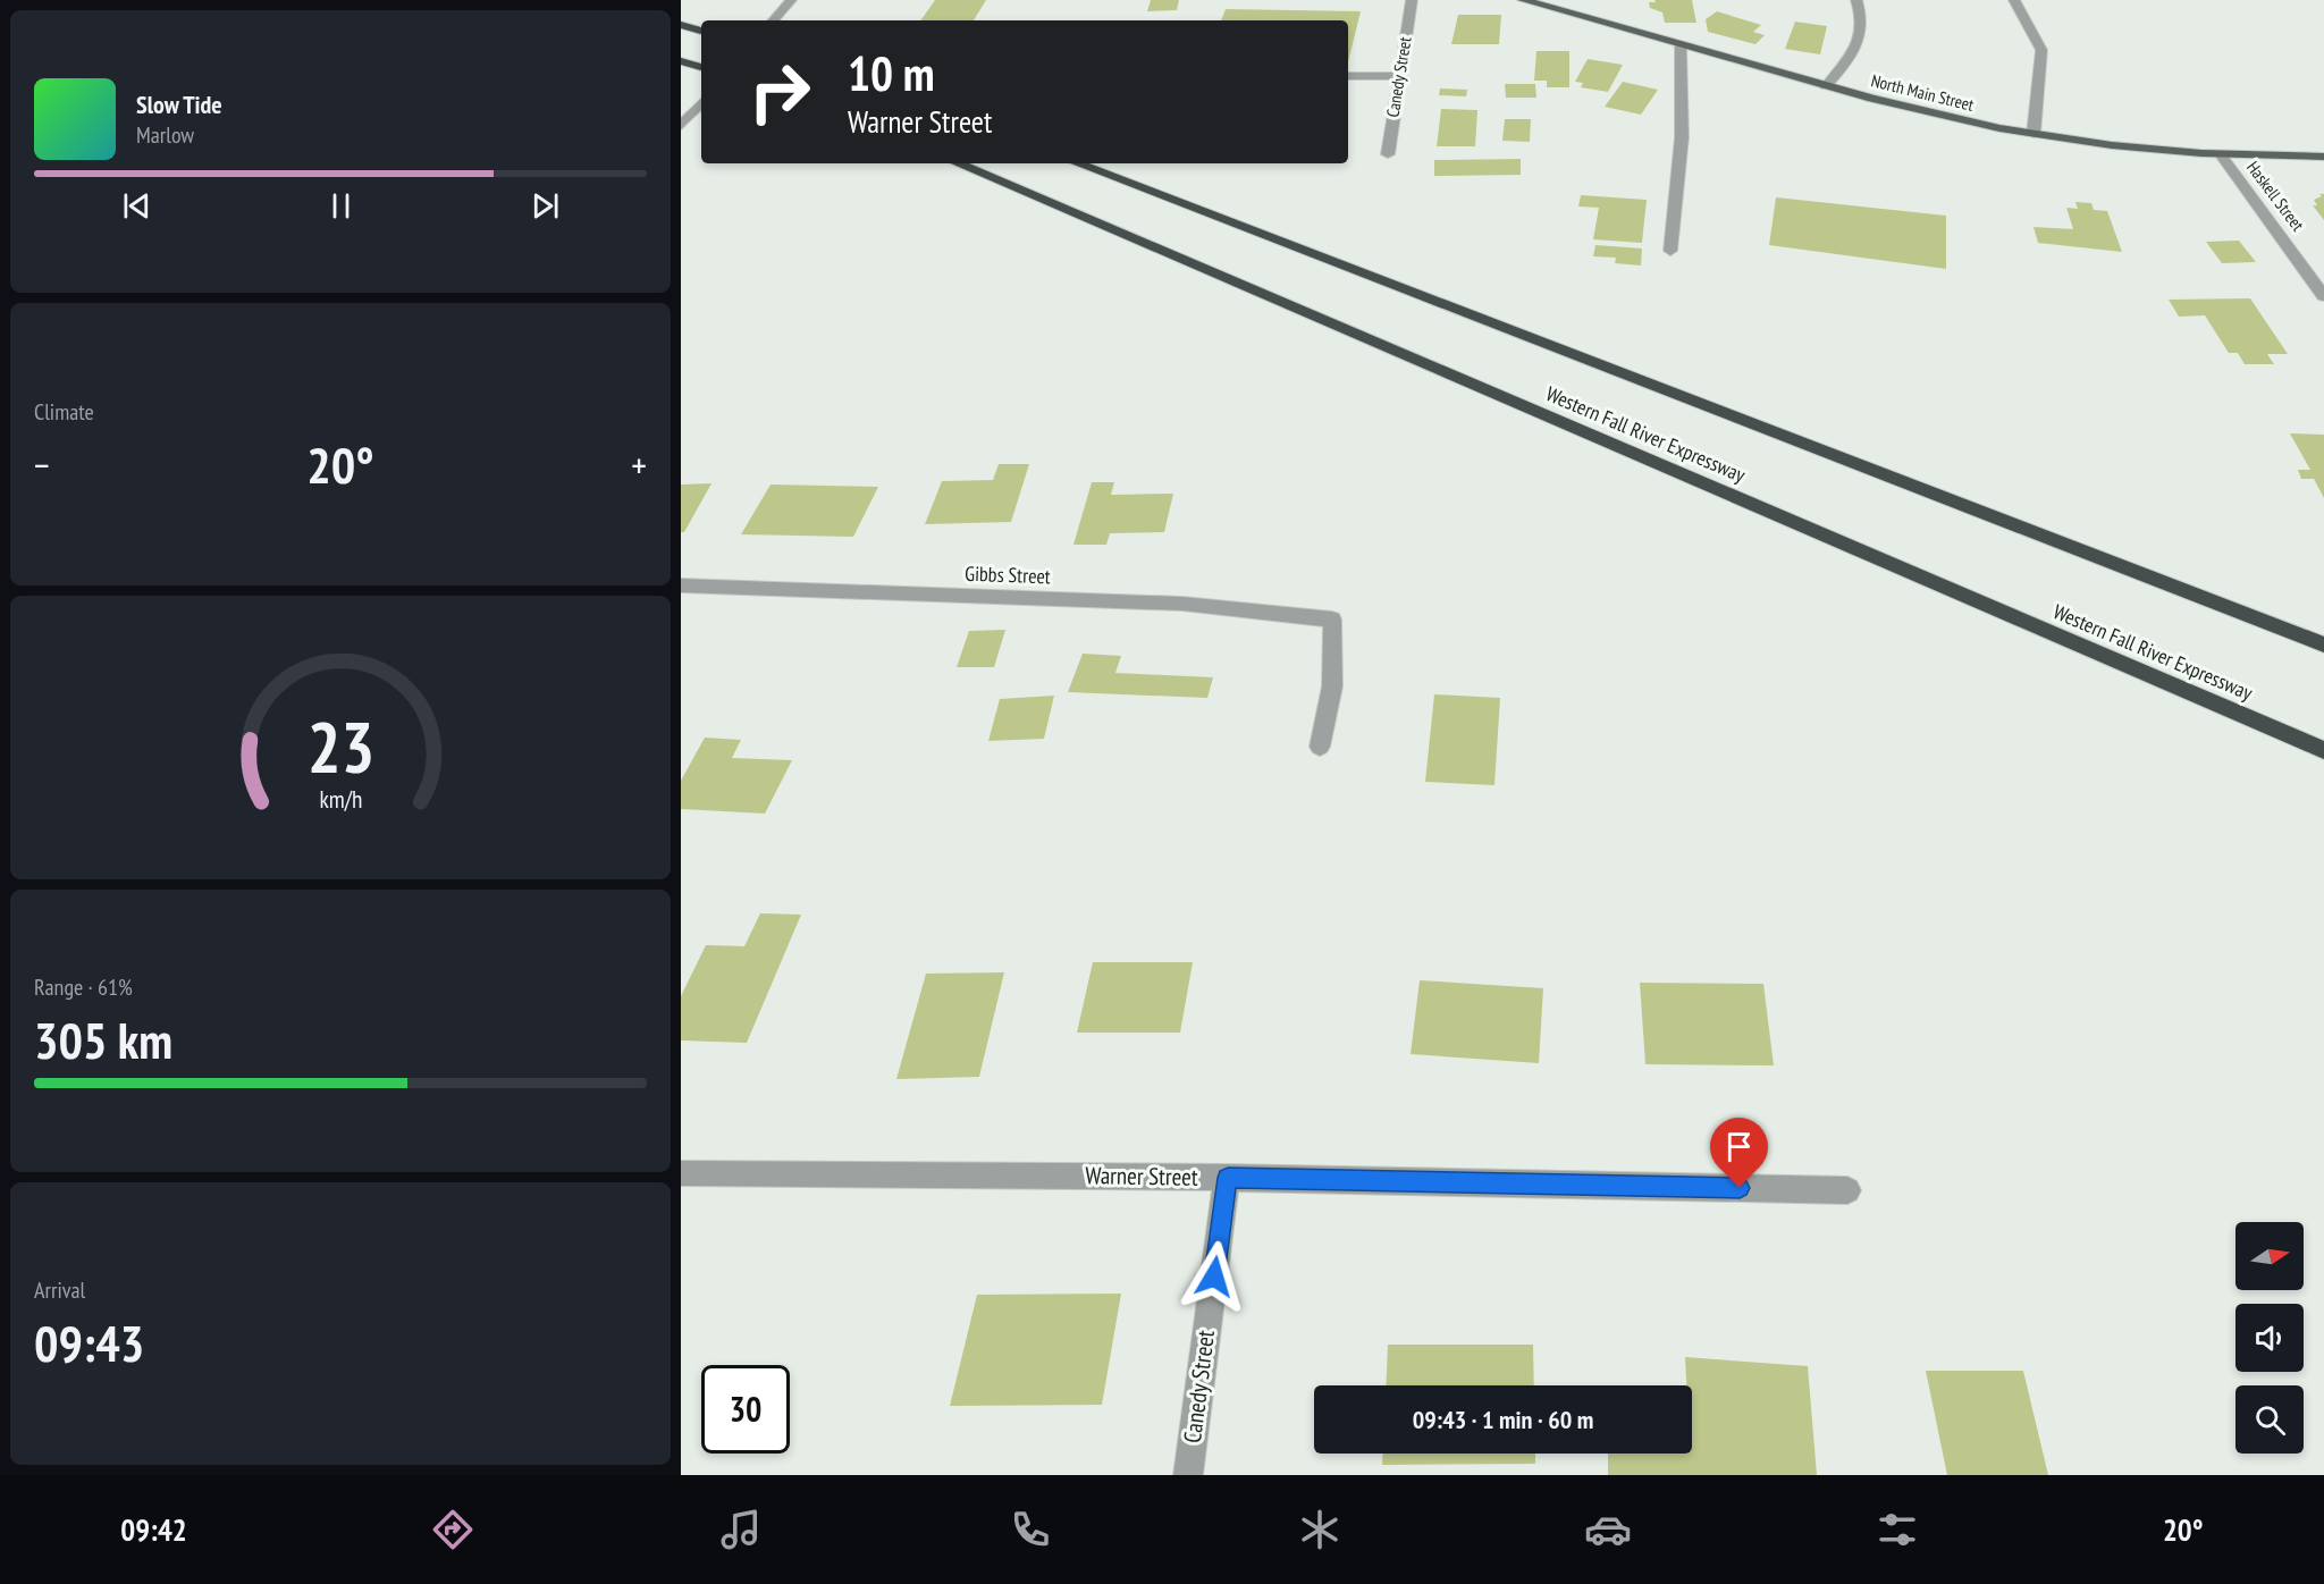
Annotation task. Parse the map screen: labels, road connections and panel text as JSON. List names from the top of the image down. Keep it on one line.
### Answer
{"streets":{"highway":["Western Fall River Expressway"],"main road":["North Main Street"],"street":["Canedy Street","Haskell Street","Gibbs Street","Warner Street"]},"crossings":[["Canedy Street","Warner Street"],["North Main Street","Haskell Street"]],"north":"right","page":{"turn":["10 m","Warner Street"],"song":["Slow Tide","Marlow"],"tile":["Climate",["Range · 61%","305 km"],["Arrival","09:43"]],"heat":["−","20°","+"],"limit":"30","trip":"09:43 · 1 min · 60 m","tabs":["09:42","20°"],"gauge":["23","km/h"]}}
